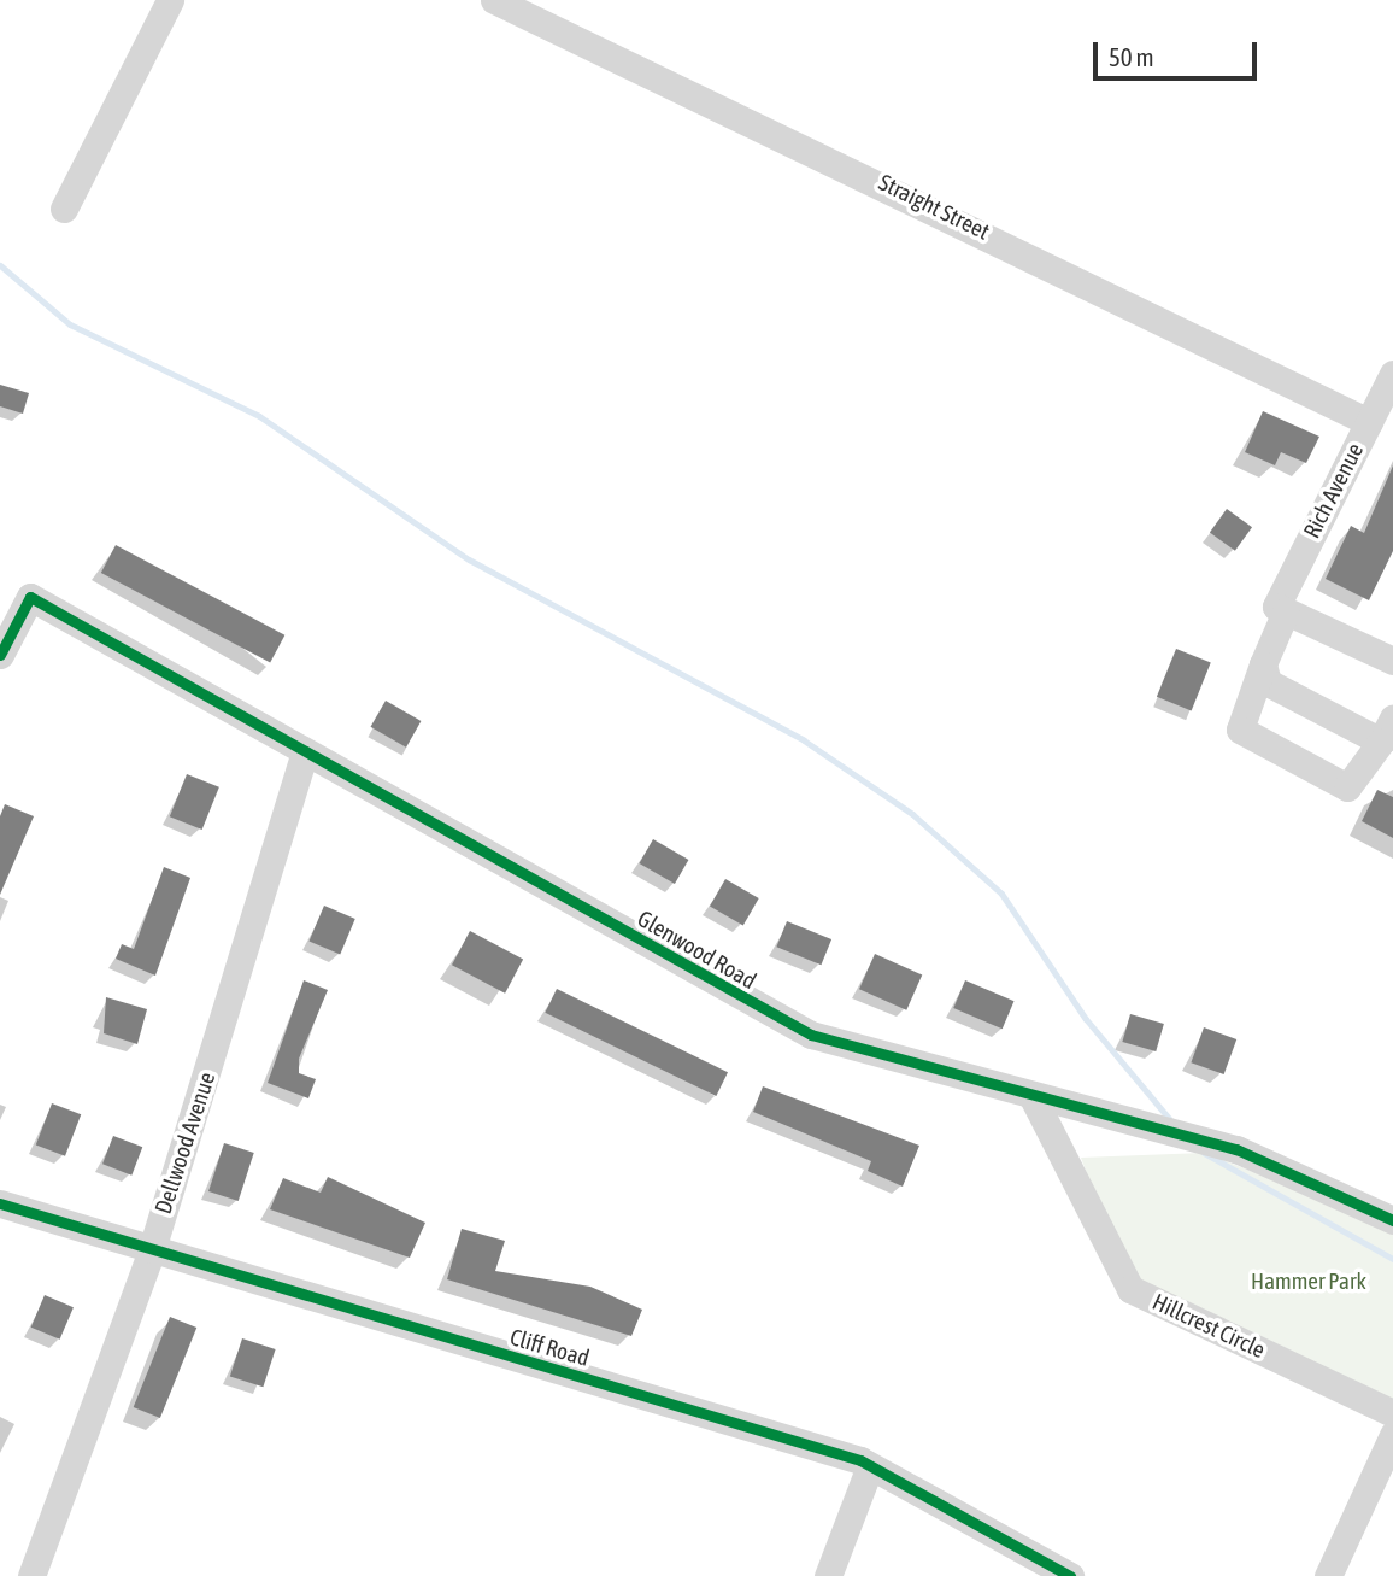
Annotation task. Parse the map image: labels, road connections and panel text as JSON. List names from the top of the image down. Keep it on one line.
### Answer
{"streets":{"street":["Straight Street","Rich Avenue","Glenwood Road","Dellwood Avenue","Hillcrest Circle","Cliff Road"]},"crossings":[["Straight Street","Rich Avenue"],["Glenwood Road","Dellwood Avenue"],["Glenwood Road","Hillcrest Circle"],["Dellwood Avenue","Cliff Road"]],"parks":["Hammer Park"],"scale_bar":"50 m"}
